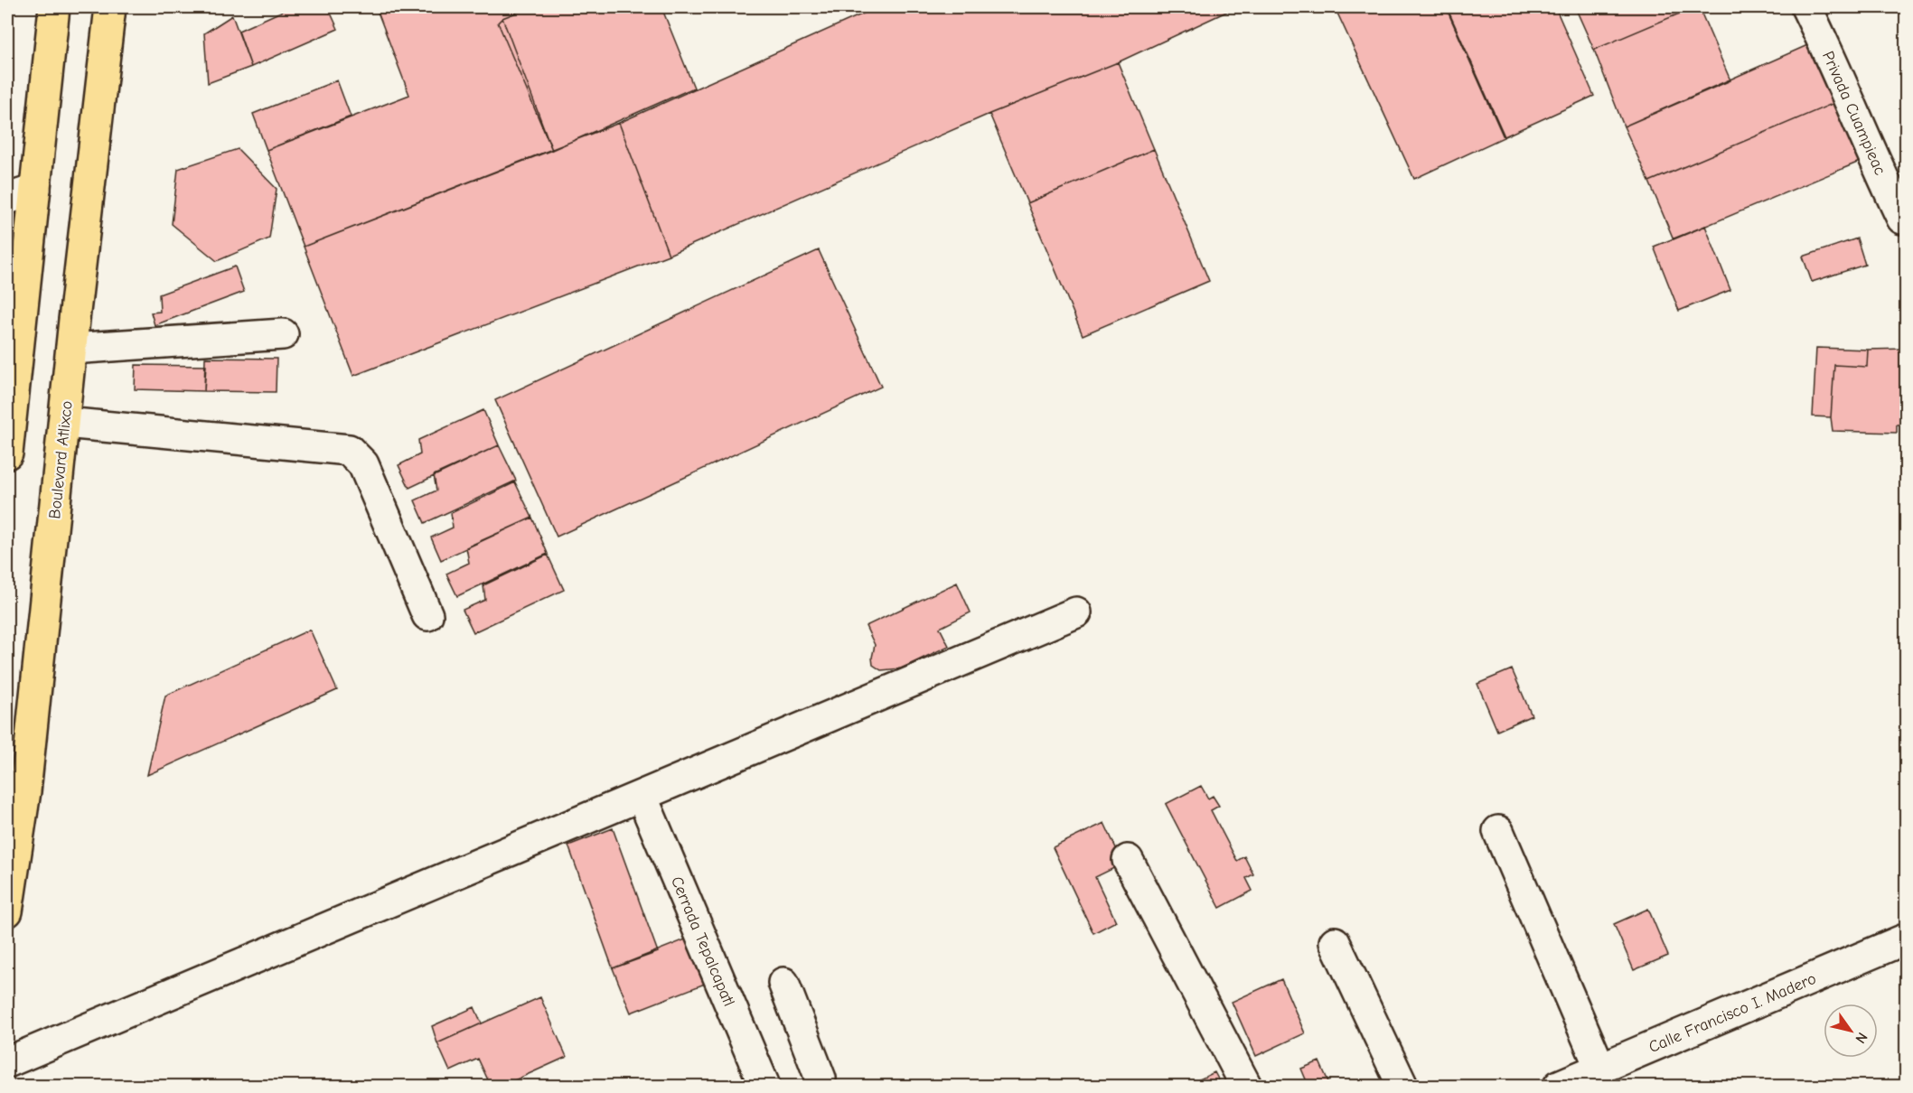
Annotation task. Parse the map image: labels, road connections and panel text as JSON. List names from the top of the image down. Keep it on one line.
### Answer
{"streets":{"main road":["Boulevard Atlixco"],"street":["Privada Cuampieac","Cerrada Tepalcapatl","Calle Francisco I. Madero"]},"north":"bottom right"}
